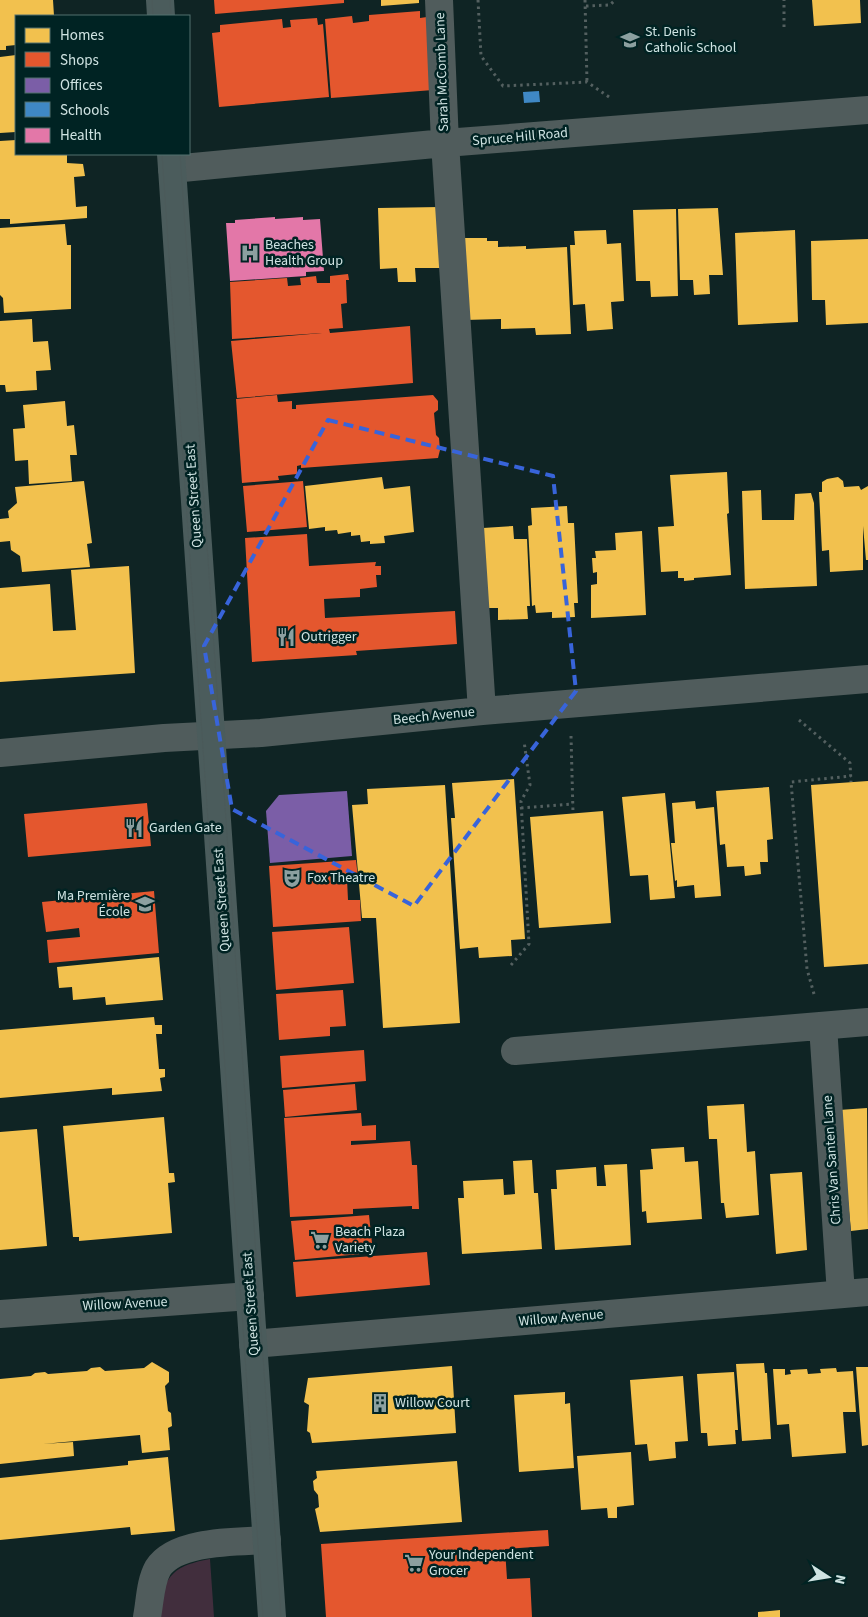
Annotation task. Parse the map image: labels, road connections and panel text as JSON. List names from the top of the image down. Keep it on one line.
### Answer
{"streets":{"main road":["Queen Street East"],"street":["Sarah McComb Lane","Spruce Hill Road","Beech Avenue","Chris Van Santen Lane","Willow Avenue"]},"crossings":[["Sarah McComb Lane","Spruce Hill Road"],["Sarah McComb Lane","Beech Avenue"],["Spruce Hill Road","Queen Street East"],["Queen Street East","Beech Avenue"],["Queen Street East","Willow Avenue"],["Chris Van Santen Lane","Willow Avenue"]],"places":{"school or university":["St. Denis Catholic School","Ma Première École"],"hospital":["Beaches Health Group"],"restaurant":["Outrigger","Garden Gate"],"theatre":["Fox Theatre"],"supermarket":["Beach Plaza Variety","Your Independent Grocer"],"building":["Willow Court"]},"legend":["Homes","Shops","Offices","Schools","Health"],"north":"right"}
